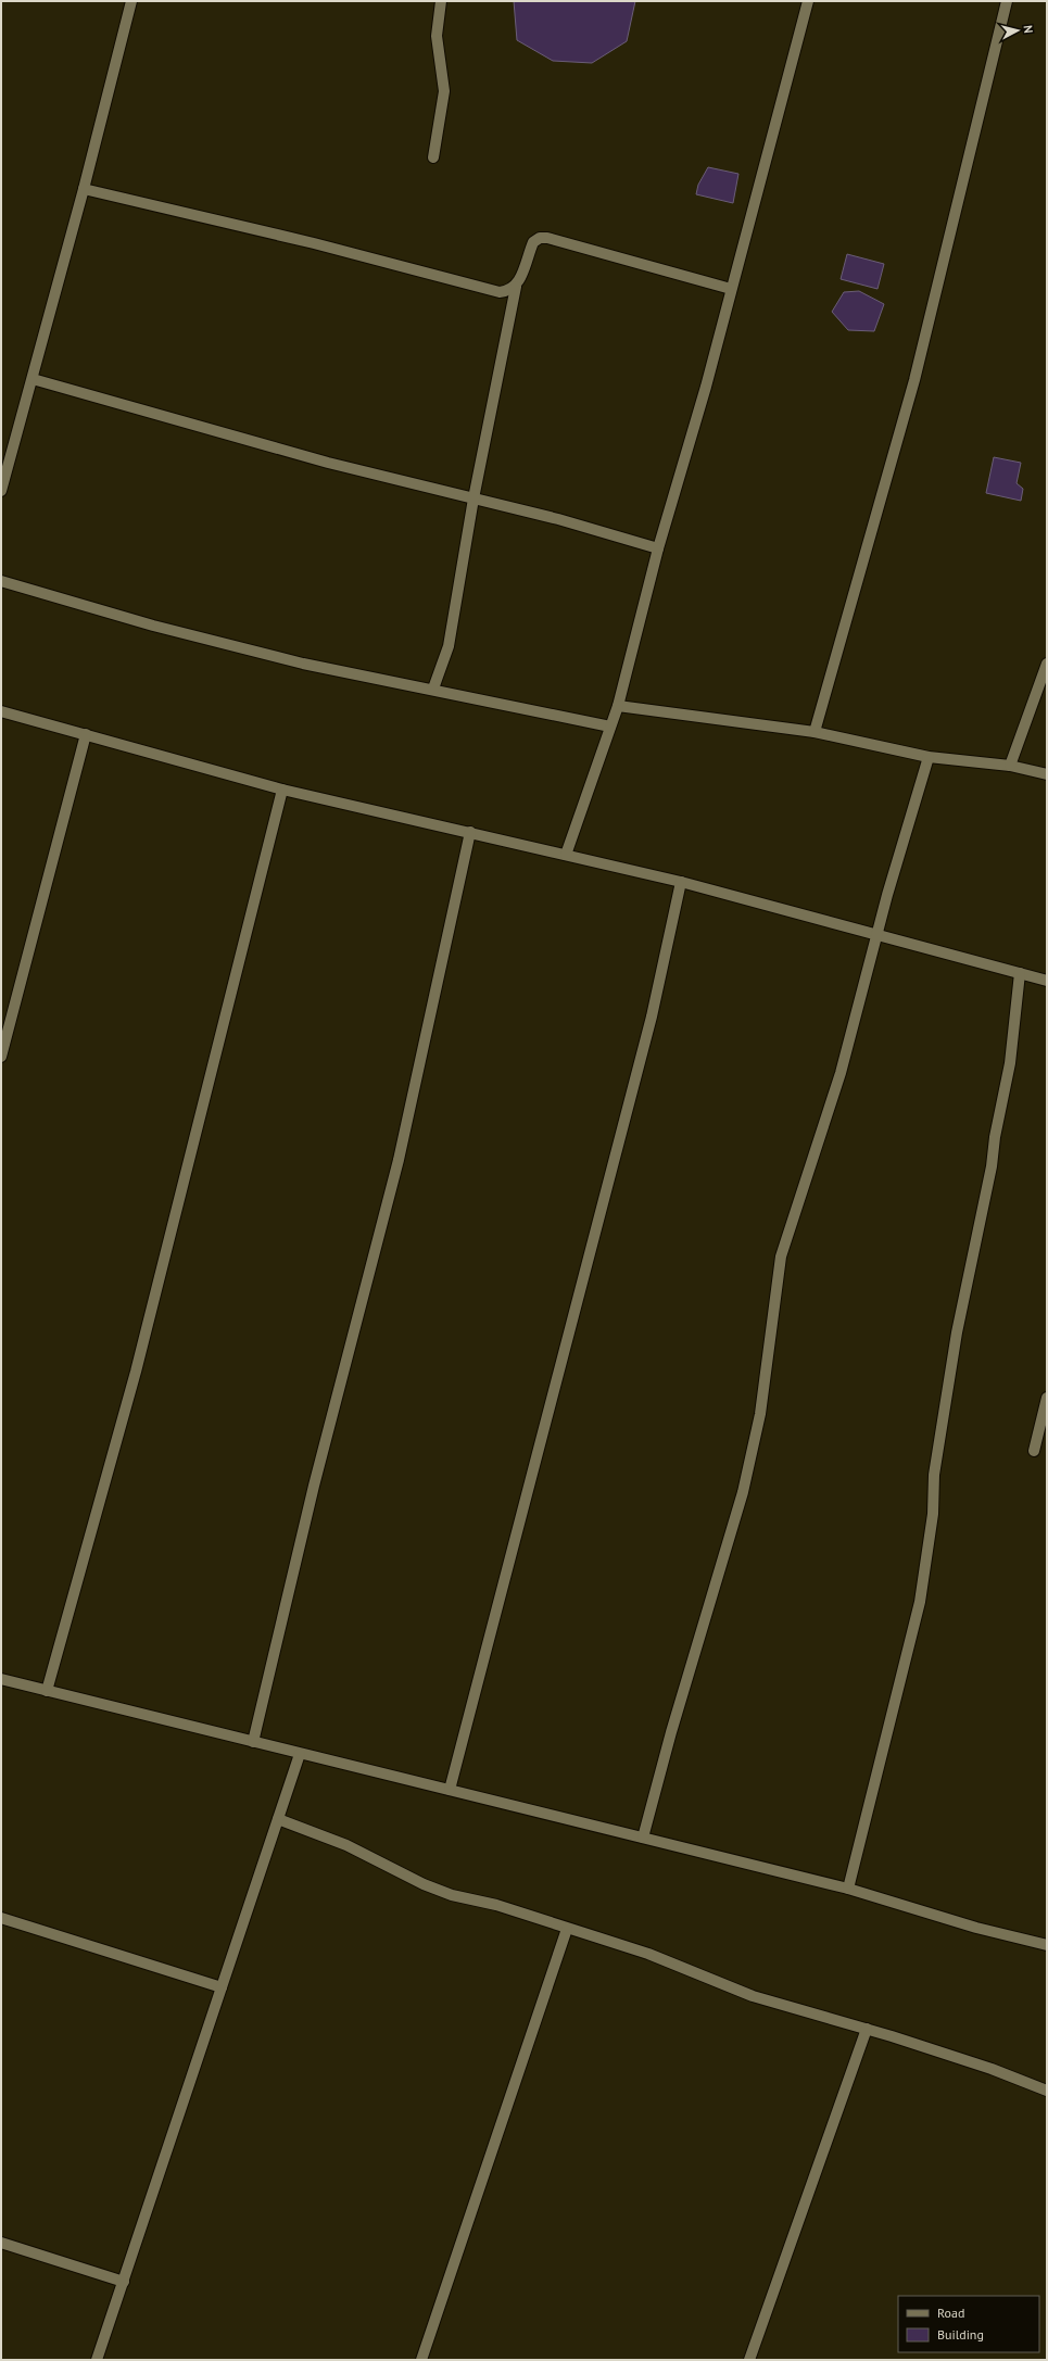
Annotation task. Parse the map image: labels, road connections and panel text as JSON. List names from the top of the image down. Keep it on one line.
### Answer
{"legend":["Road","Building"],"north":"right"}
